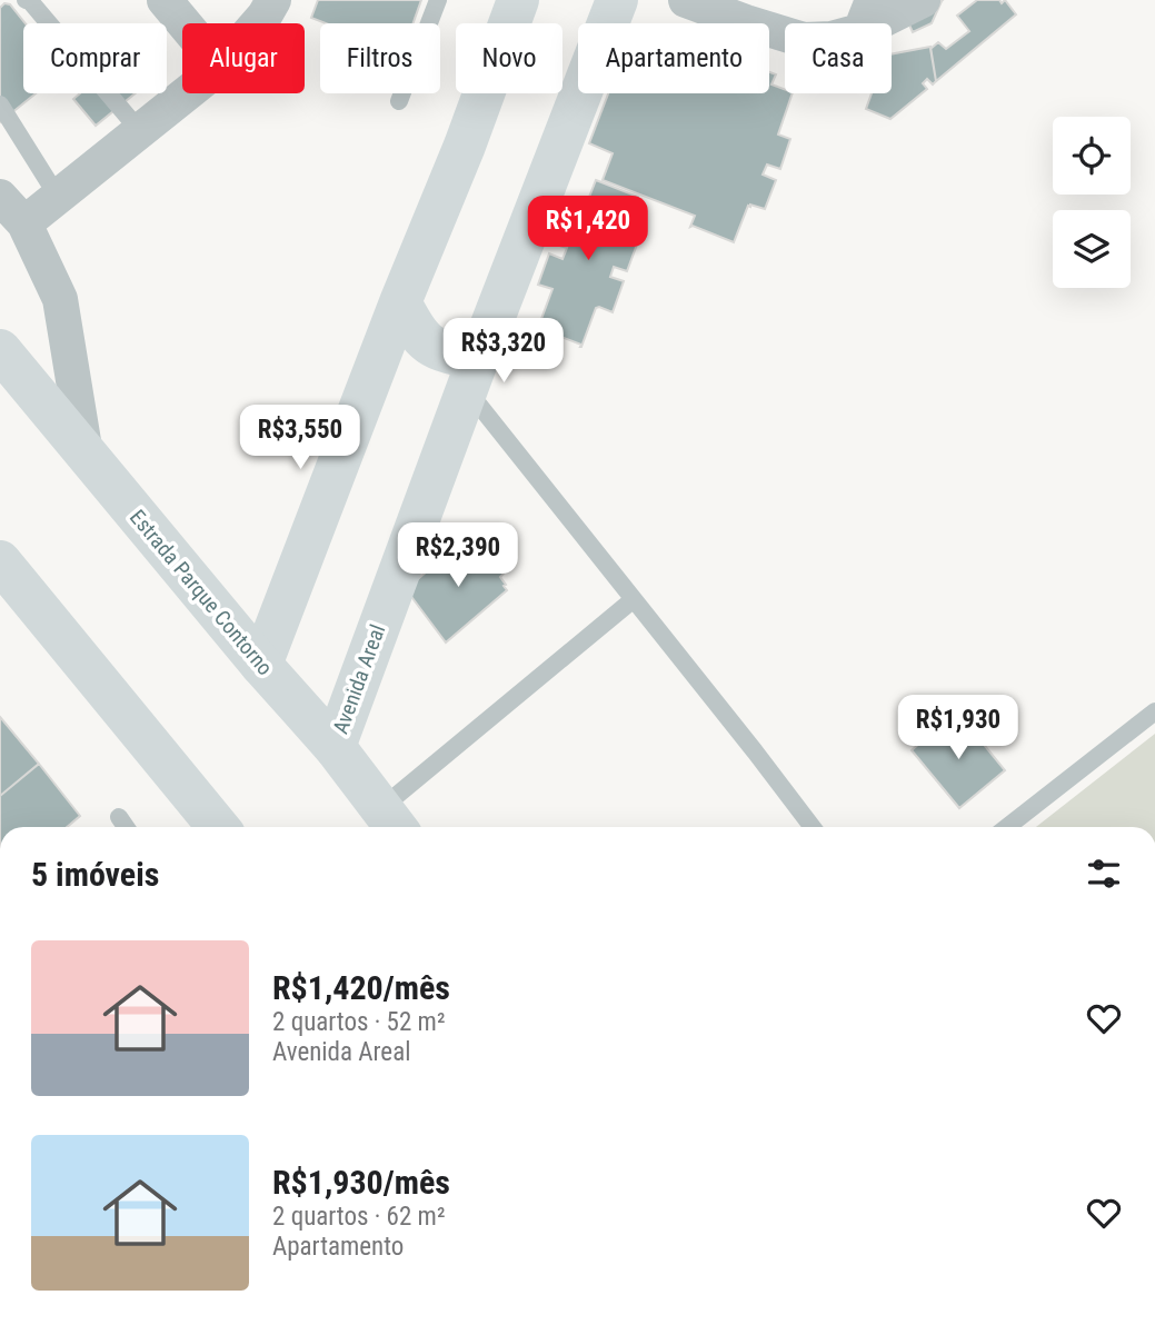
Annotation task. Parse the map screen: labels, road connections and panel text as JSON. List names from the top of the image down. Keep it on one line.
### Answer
{"streets":{"main road":["Estrada Parque Contorno","Avenida Areal"]},"crossings":[["Estrada Parque Contorno","Avenida Areal"]],"page":{"chip":["Comprar","Alugar","Filtros","Novo","Apartamento","Casa"],"price":["R$1,420","R$3,320","R$3,550","R$2,390","R$1,930"],"heading":"5 imóveis","list":[{"name":"R$1,420/mês","note":"2 quartos · 52 m² · Avenida Areal"},{"name":"R$1,930/mês","note":"2 quartos · 62 m² · Apartamento"}]}}
